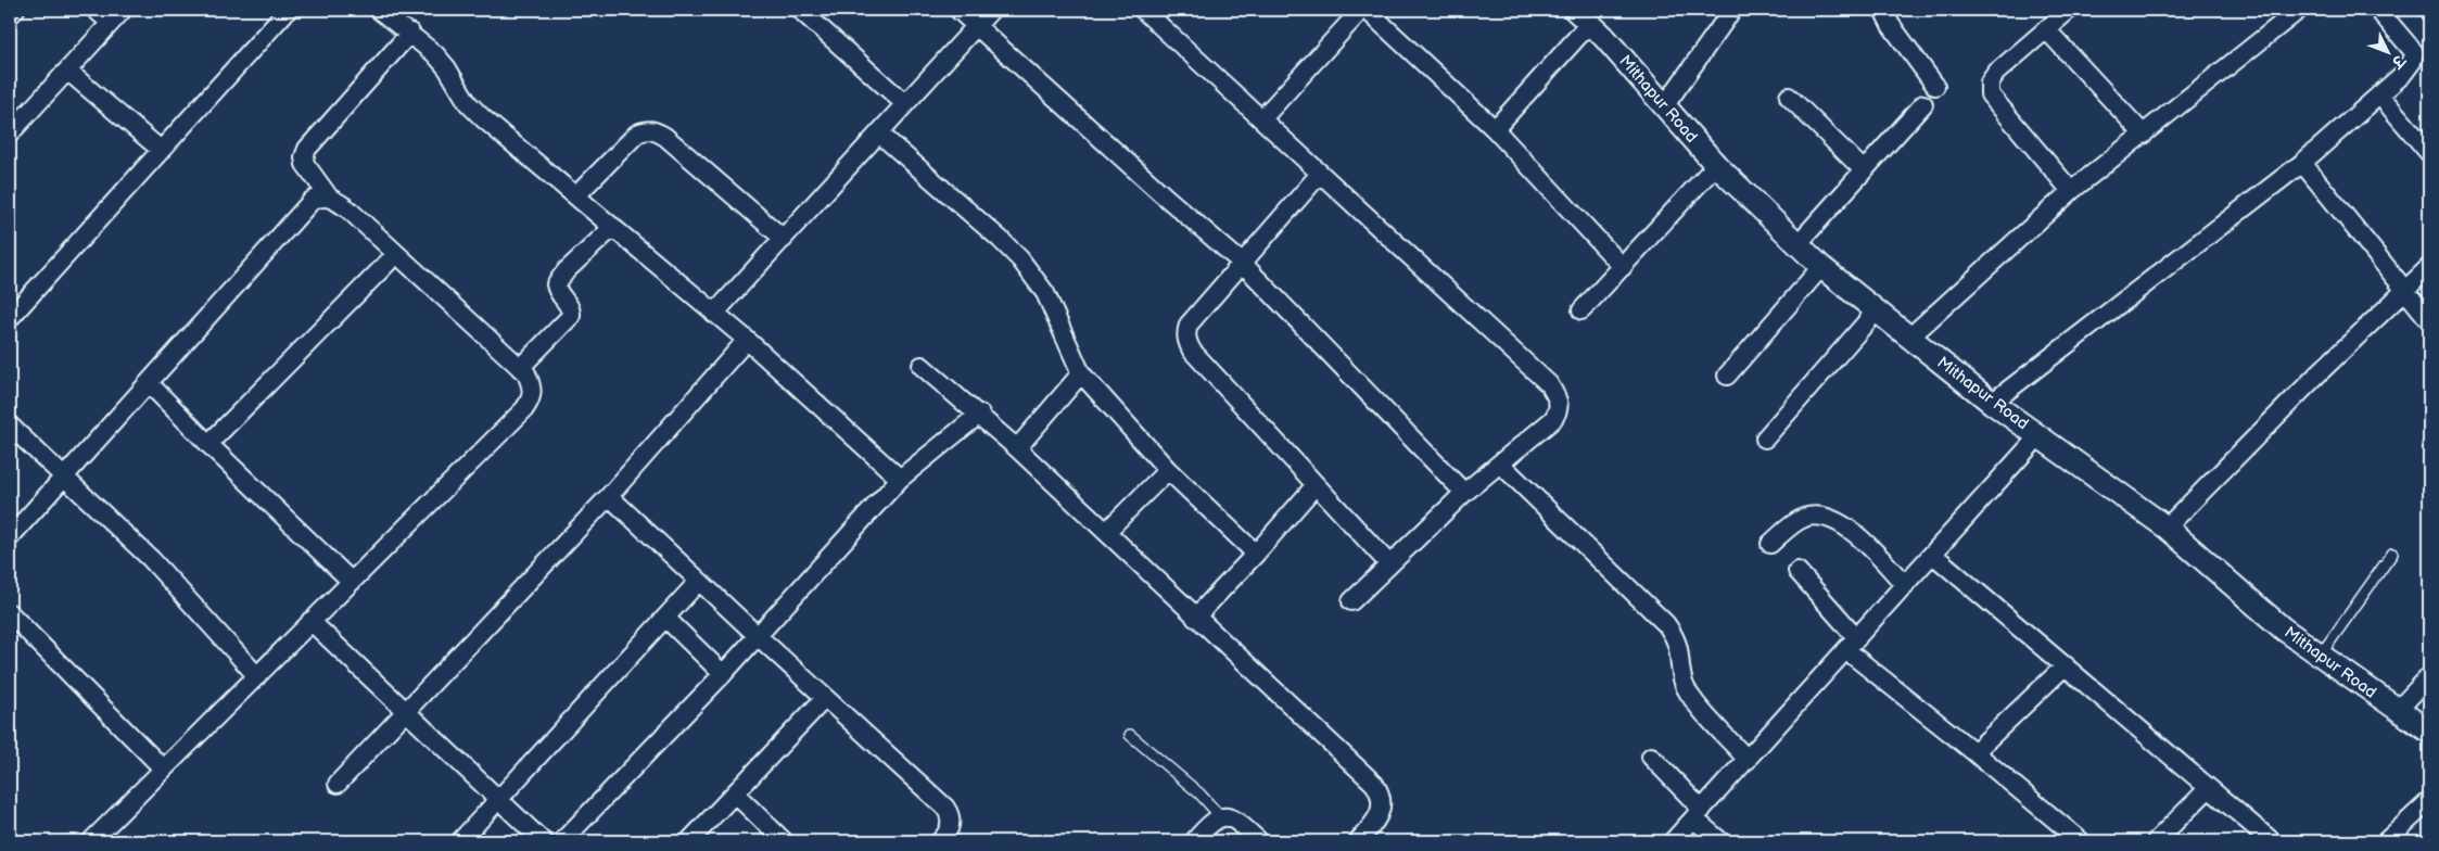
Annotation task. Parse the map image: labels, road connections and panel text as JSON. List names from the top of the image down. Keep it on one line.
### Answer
{"streets":{"street":["Mithapur Road"]},"north":"bottom right"}
